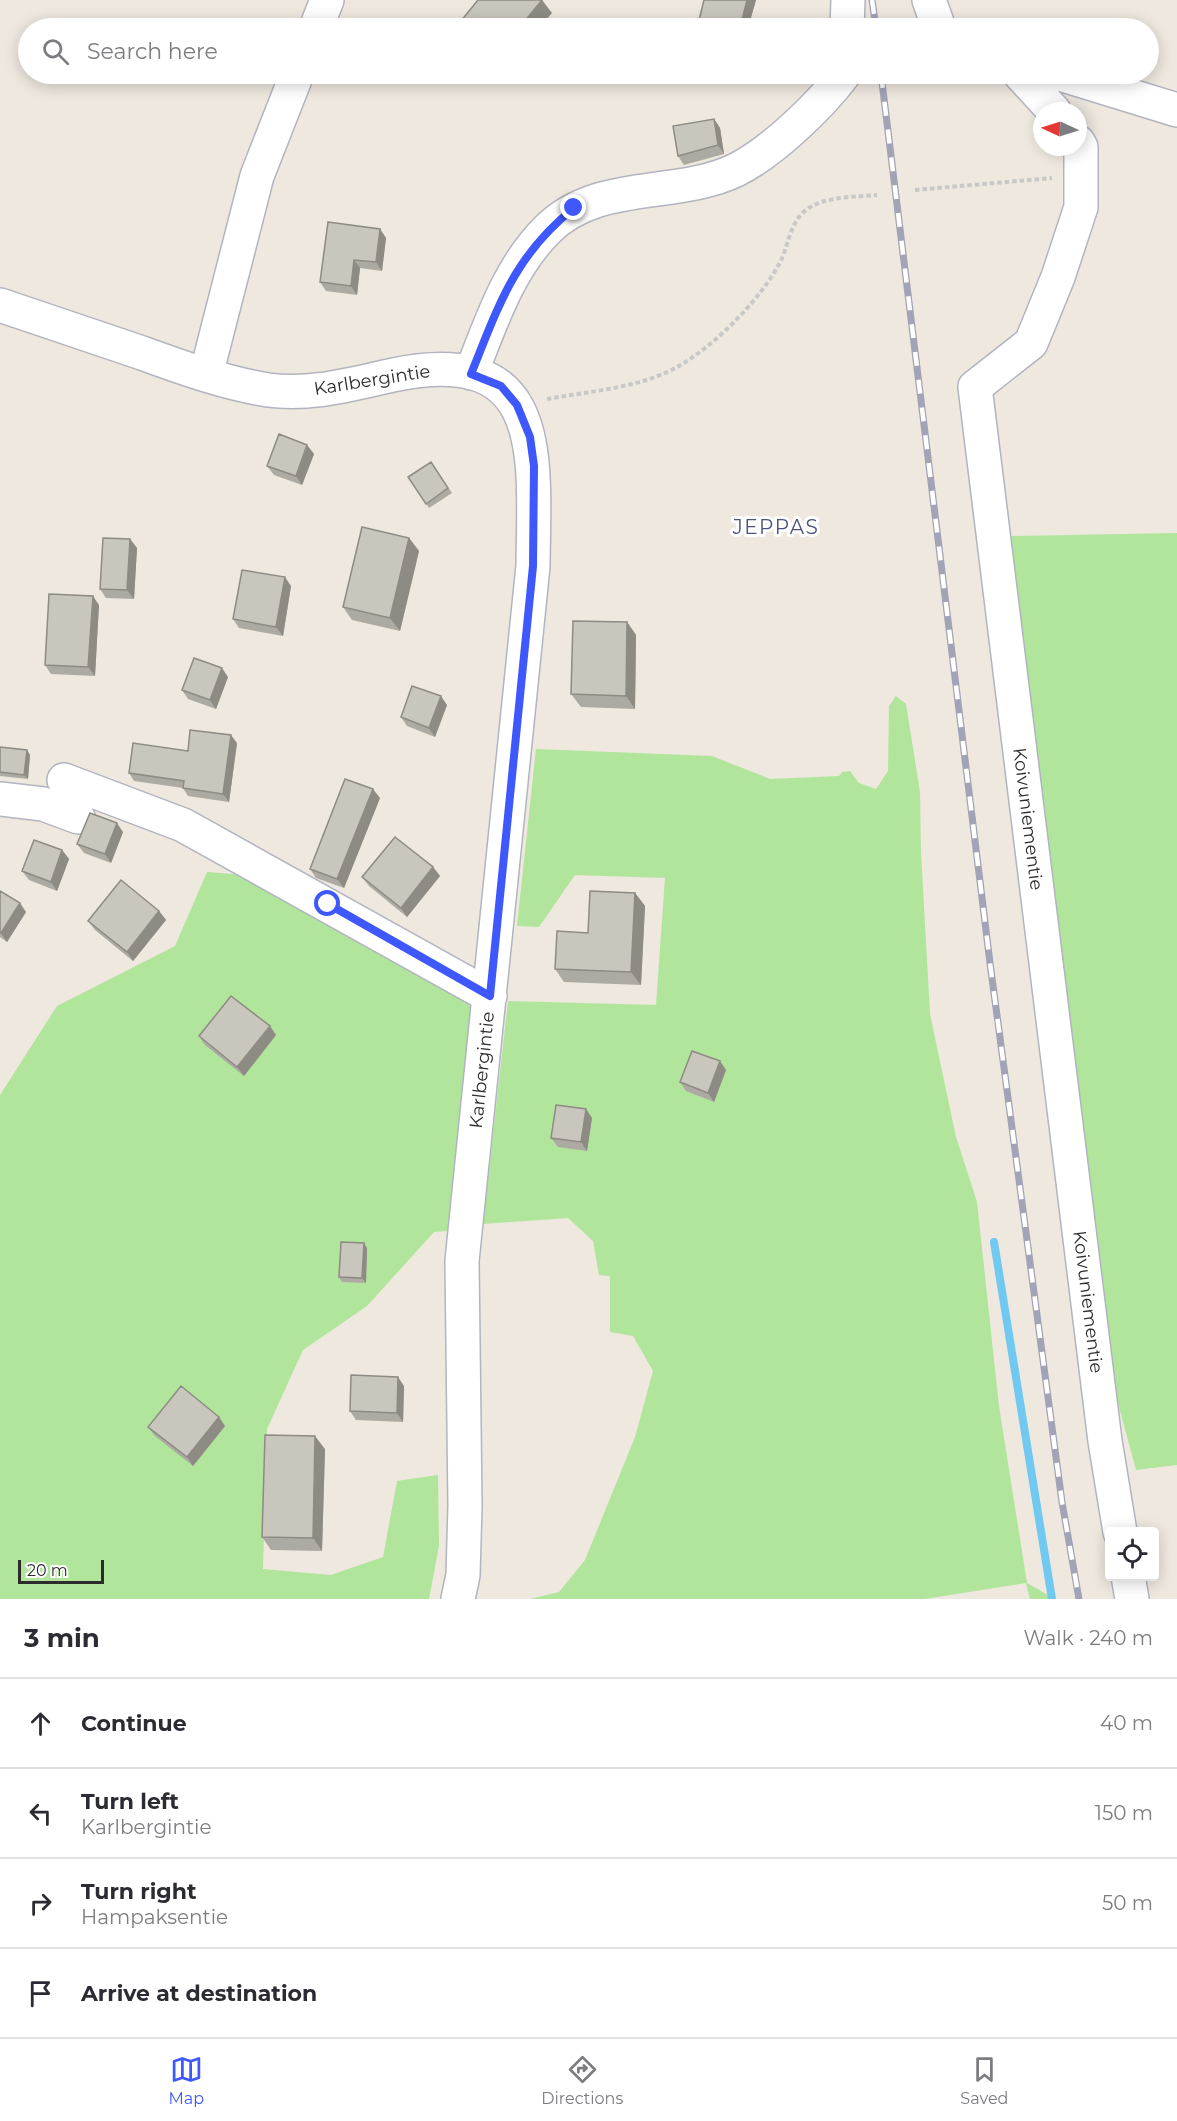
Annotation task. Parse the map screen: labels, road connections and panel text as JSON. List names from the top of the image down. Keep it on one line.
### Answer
{"streets":{"street":["Karlbergintie","Koivuniementie"]},"districts":["JEPPAS"],"scale_bar":"20 m","north":"left","page":{"search":"Search here","scale":"20 m","heading":["3 min","Walk · 240 m"],"list":[["Continue","40 m"],["Turn left","Karlbergintie","150 m"],["Turn right","Hampaksentie","50 m"],"Arrive at destination"],"nav":["Map","Directions","Saved"]}}
